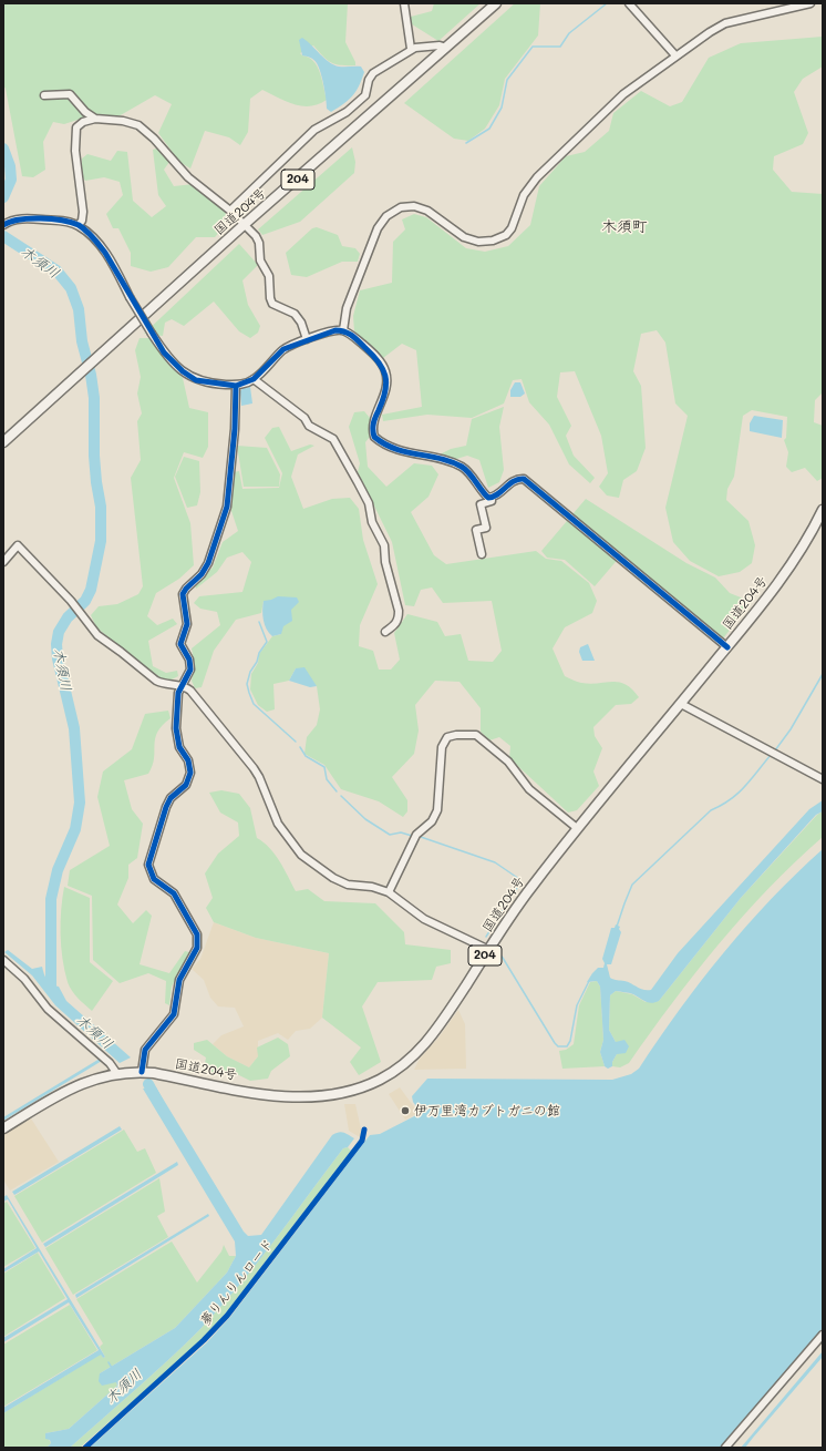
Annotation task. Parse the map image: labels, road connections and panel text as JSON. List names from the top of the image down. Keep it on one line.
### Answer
{"streets":{"highway":["204","国道204号"],"cycle path":["夢りんりんロード"]},"districts":["木須町"],"water":["木須川"],"places":["伊万里湾カブトガニの館"]}
